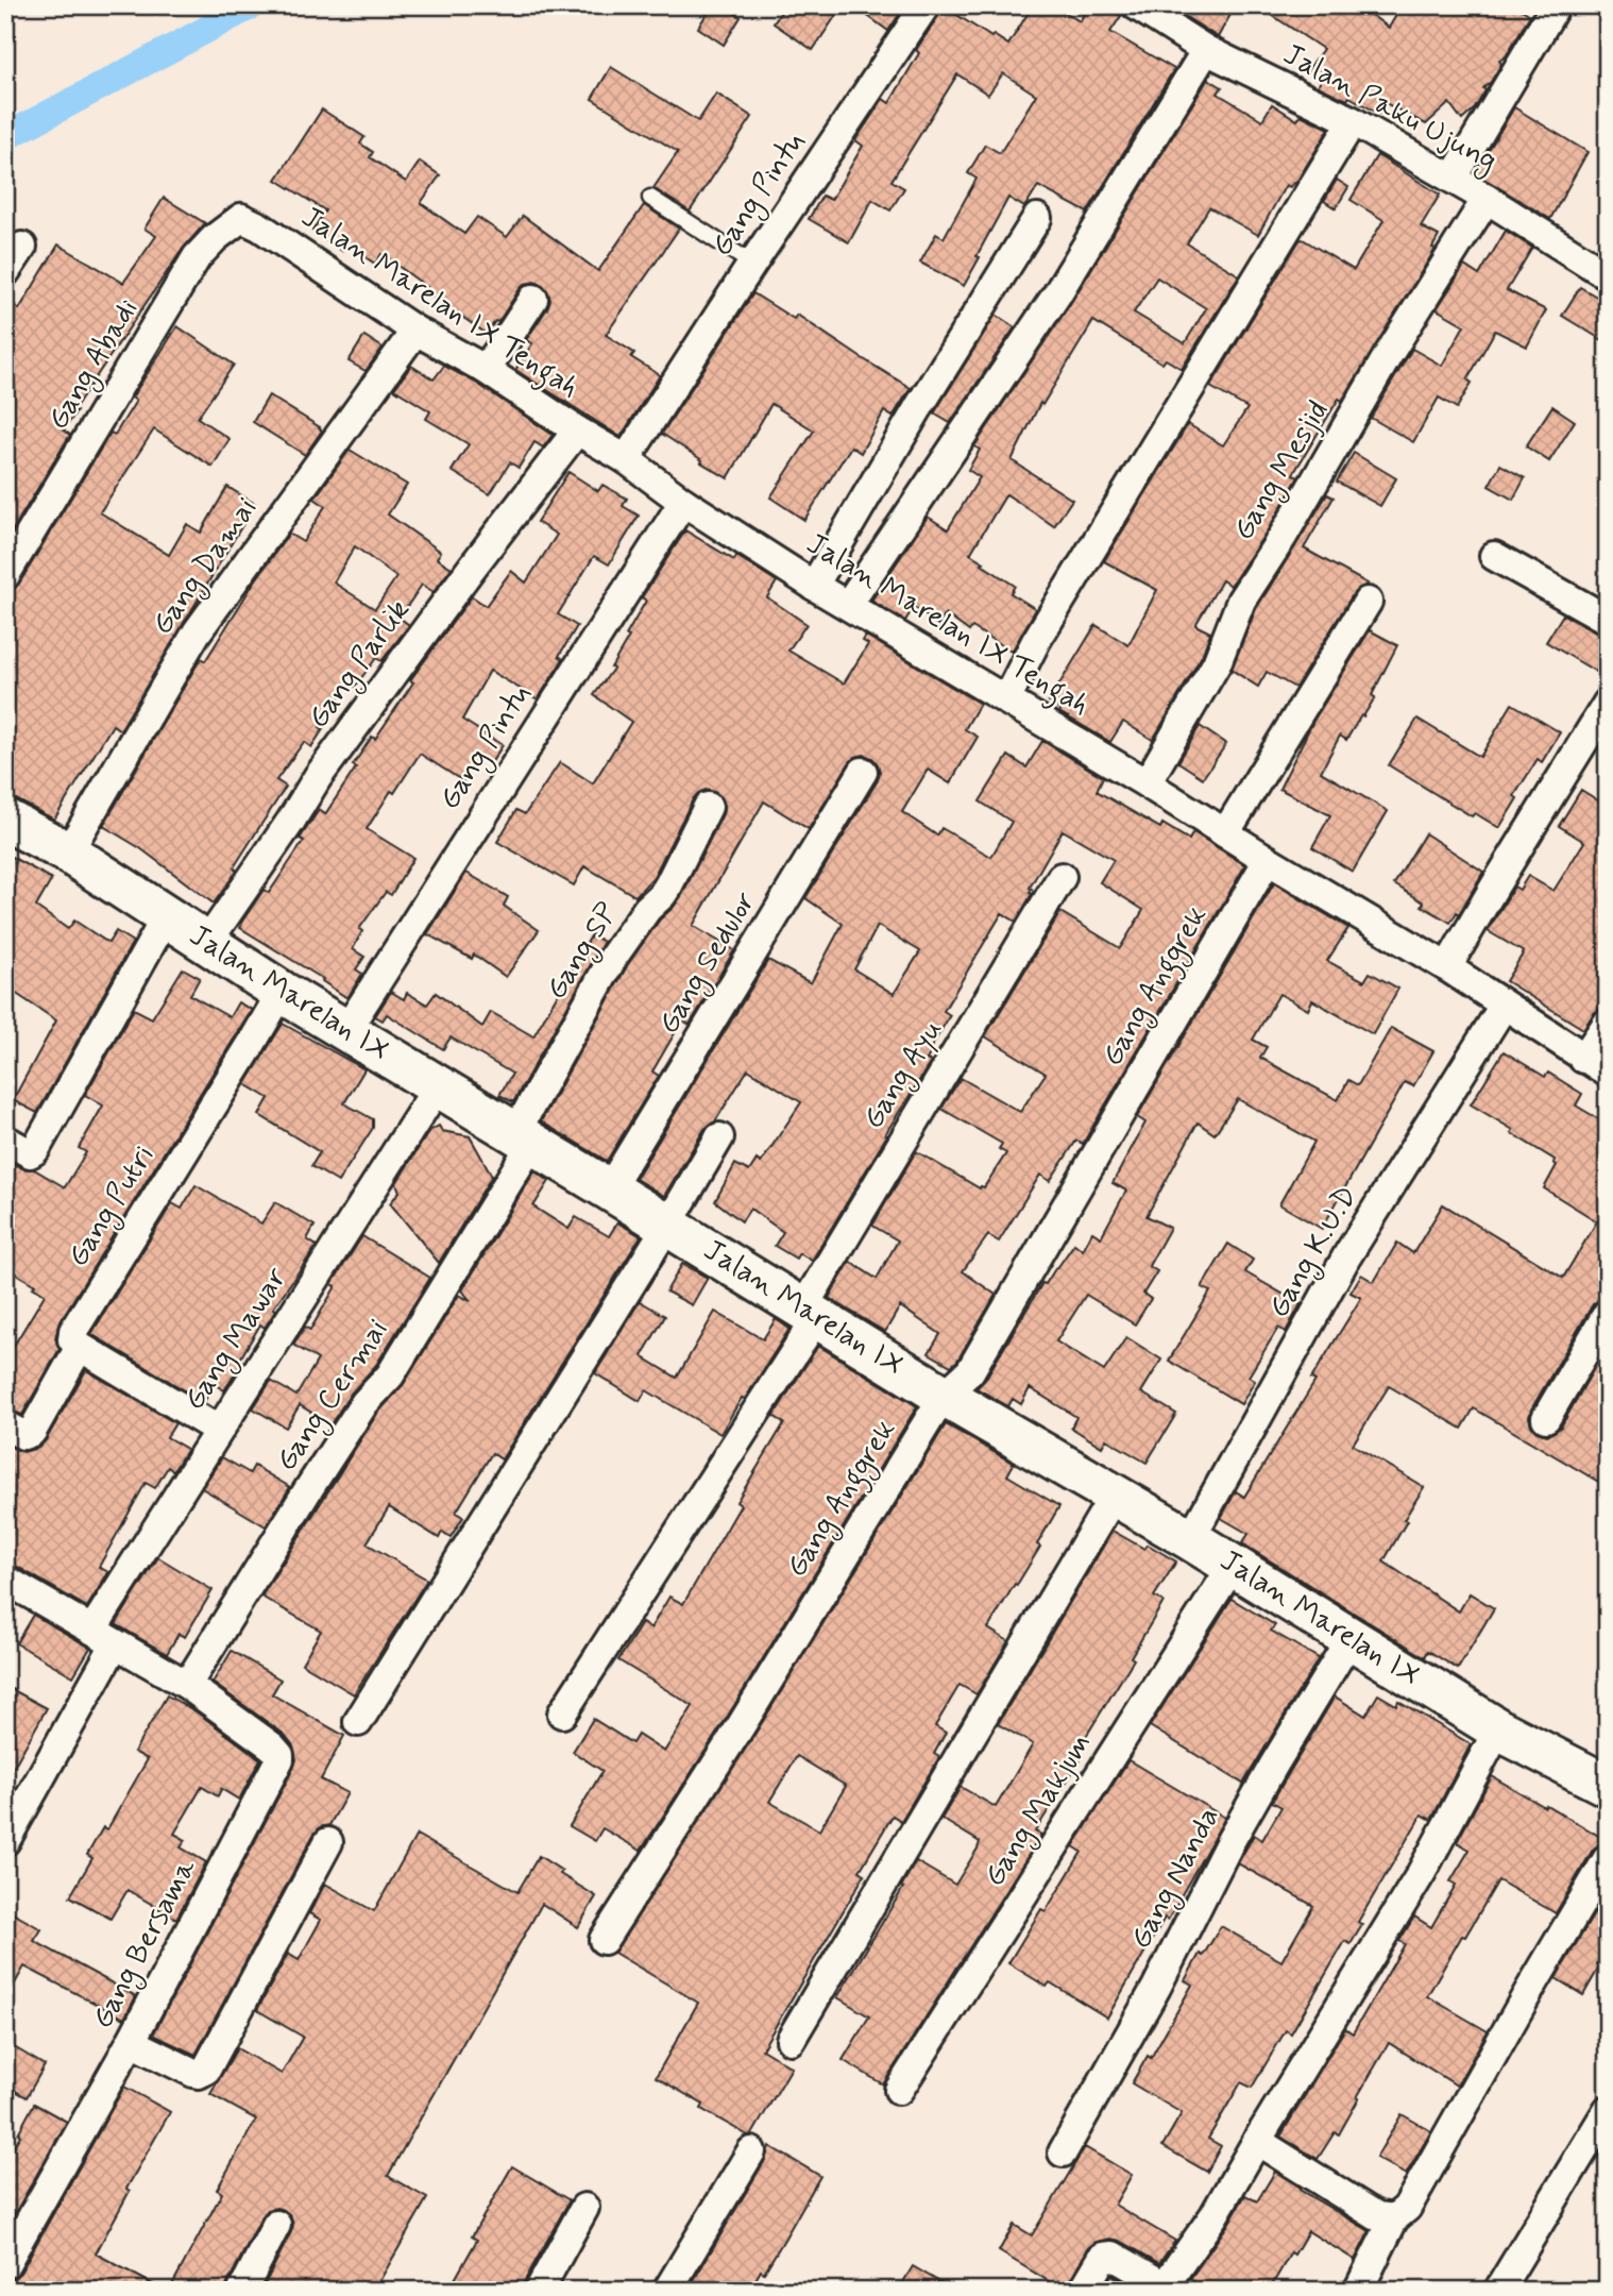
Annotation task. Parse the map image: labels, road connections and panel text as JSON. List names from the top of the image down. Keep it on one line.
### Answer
{"streets":{"main road":["Jalan Marelan IX"],"street":["Jalan Paku Ujung","Gang Pintu","Jalan Marelan IX Tengah","Gang Abadi","Gang Mesjid","Gang Damai","Gang Parlik","Gang SP","Gang Sedulor","Gang Anggrek","Gang Ayu","Gang Putri","Gang K.U.D","Gang Mawar","Gang Cermai","Gang Makjum","Gang Nanda","Gang Bersama"]},"crossings":[["Jalan Paku Ujung","Gang Mesjid"],["Gang Pintu","Jalan Marelan IX Tengah"],["Gang Pintu","Jalan Marelan IX"],["Jalan Marelan IX Tengah","Gang Abadi"],["Jalan Marelan IX Tengah","Gang Mesjid"],["Jalan Marelan IX Tengah","Gang Damai"],["Jalan Marelan IX Tengah","Gang Parlik"],["Jalan Marelan IX Tengah","Gang Anggrek"],["Jalan Marelan IX Tengah","Gang K.U.D"],["Gang Damai","Jalan Marelan IX"],["Gang Parlik","Jalan Marelan IX"],["Gang SP","Jalan Marelan IX"],["Gang SP","Gang Cermai"],["Gang Sedulor","Jalan Marelan IX"],["Gang Anggrek","Jalan Marelan IX"],["Jalan Marelan IX","Gang Ayu"],["Jalan Marelan IX","Gang Putri"],["Jalan Marelan IX","Gang K.U.D"],["Jalan Marelan IX","Gang Mawar"],["Jalan Marelan IX","Gang Cermai"],["Jalan Marelan IX","Gang Makjum"],["Jalan Marelan IX","Gang Nanda"],["Gang Cermai","Gang Bersama"]]}
